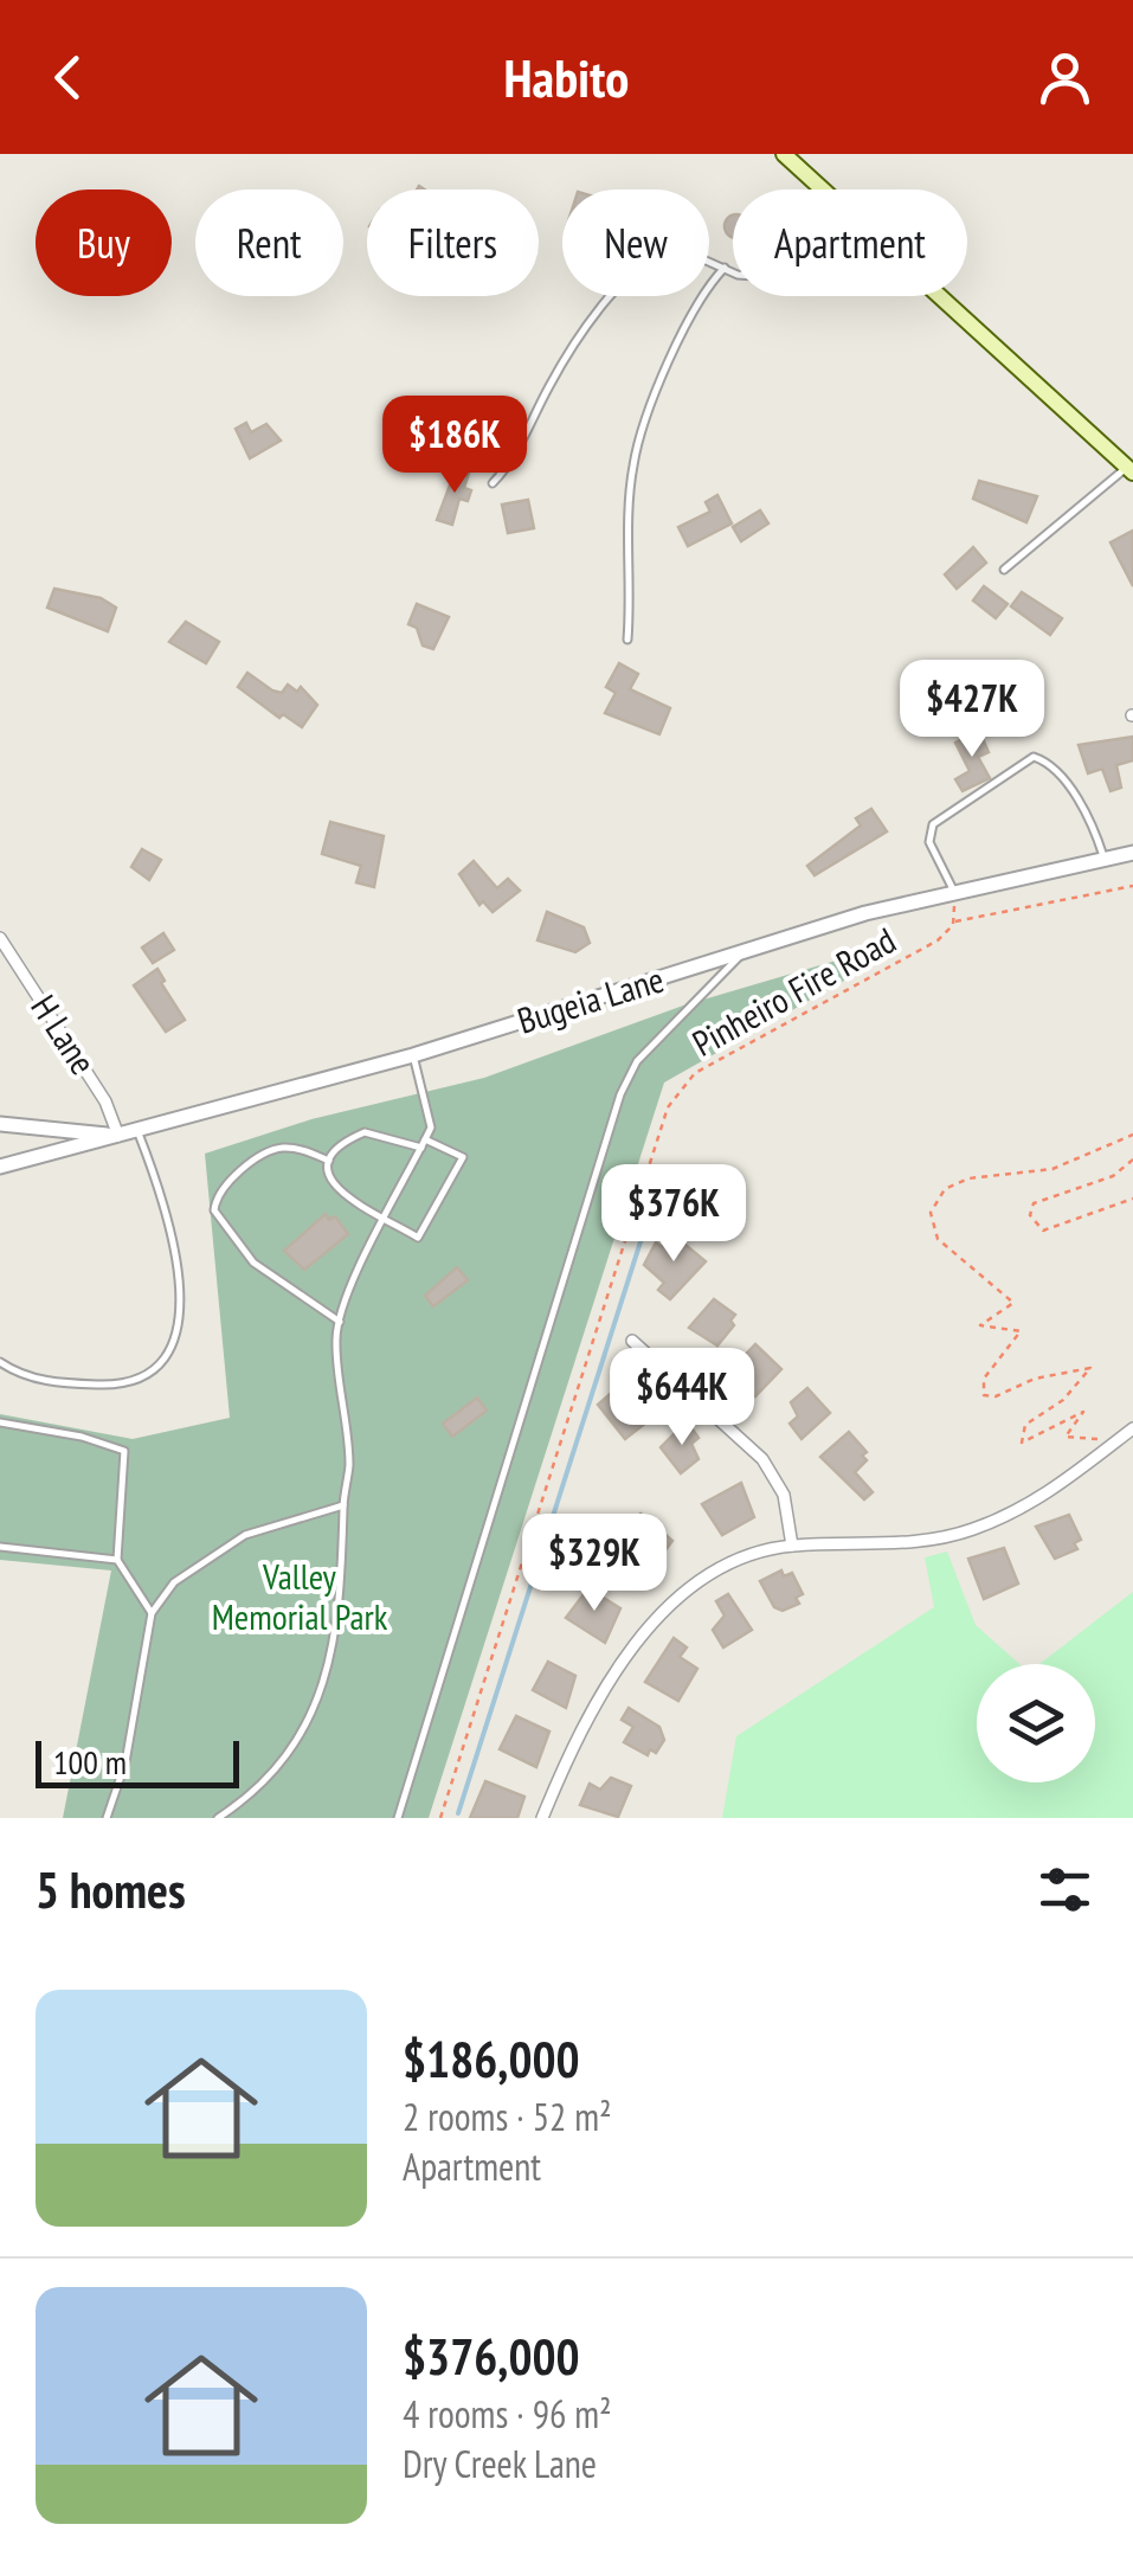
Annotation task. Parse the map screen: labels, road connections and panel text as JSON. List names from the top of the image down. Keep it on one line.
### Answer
{"streets":{"street":["Bugeia Lane","H Lane"],"path":["Pinheiro Fire Road"]},"crossings":[["Bugeia Lane","H Lane"]],"parks":["Valley Memorial Park"],"scale_bar":"100 m","page":{"header":"Habito","chip":["Buy","Rent","Filters","New","Apartment"],"price":["$186K","$427K","$376K","$644K","$329K"],"scale":"100 m","heading":"5 homes","list":[{"name":"$186,000","note":"2 rooms · 52 m² · Apartment"},{"name":"$376,000","note":"4 rooms · 96 m² · Dry Creek Lane"}]}}
